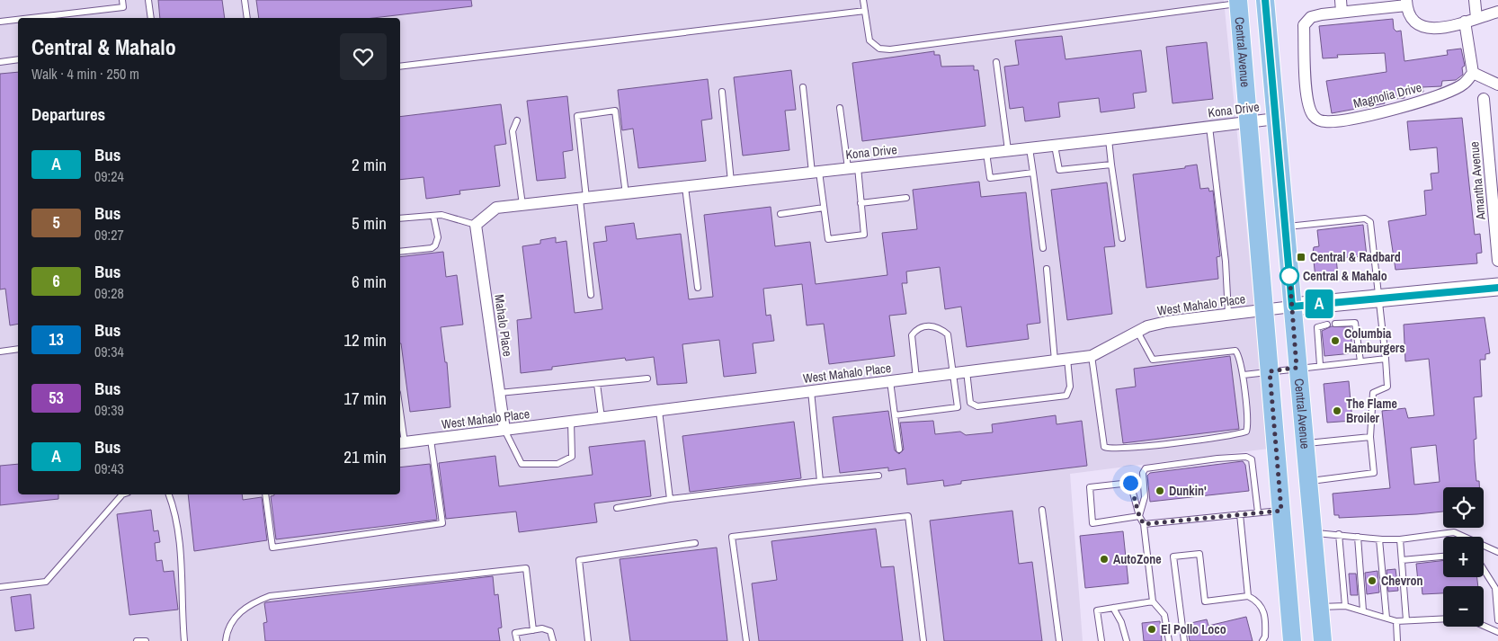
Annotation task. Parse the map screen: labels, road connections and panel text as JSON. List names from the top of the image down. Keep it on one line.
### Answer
{"streets":{"main road":["Central Avenue"],"street":["Magnolia Drive","Kona Drive","Amantha Avenue","West Mahalo Place","Mahalo Place"]},"crossings":[["Central Avenue","Kona Drive"],["Central Avenue","West Mahalo Place"],["Kona Drive","Mahalo Place"],["West Mahalo Place","Mahalo Place"]],"places":{"transit":["Central & Radbard"],"other":["Central & Mahalo","Columbia Hamburgers","The Flame Broiler","Dunkin'","AutoZone","Chevron","El Pollo Loco"]},"lines":["bus line A"],"page":{"on_map":"A","heading":[["Central & Mahalo","Walk · 4 min · 250 m"],"Departures"],"list":[{"mark":"A","name":"Bus","note":"09:24","value":"2 min"},{"mark":"5","name":"Bus","note":"09:27","value":"5 min"},{"mark":"6","name":"Bus","note":"09:28","value":"6 min"},{"mark":"13","name":"Bus","note":"09:34","value":"12 min"},{"mark":"53","name":"Bus","note":"09:39","value":"17 min"},{"mark":"A","name":"Bus","note":"09:43","value":"21 min"}],"map_buttons":["+","−"]}}
